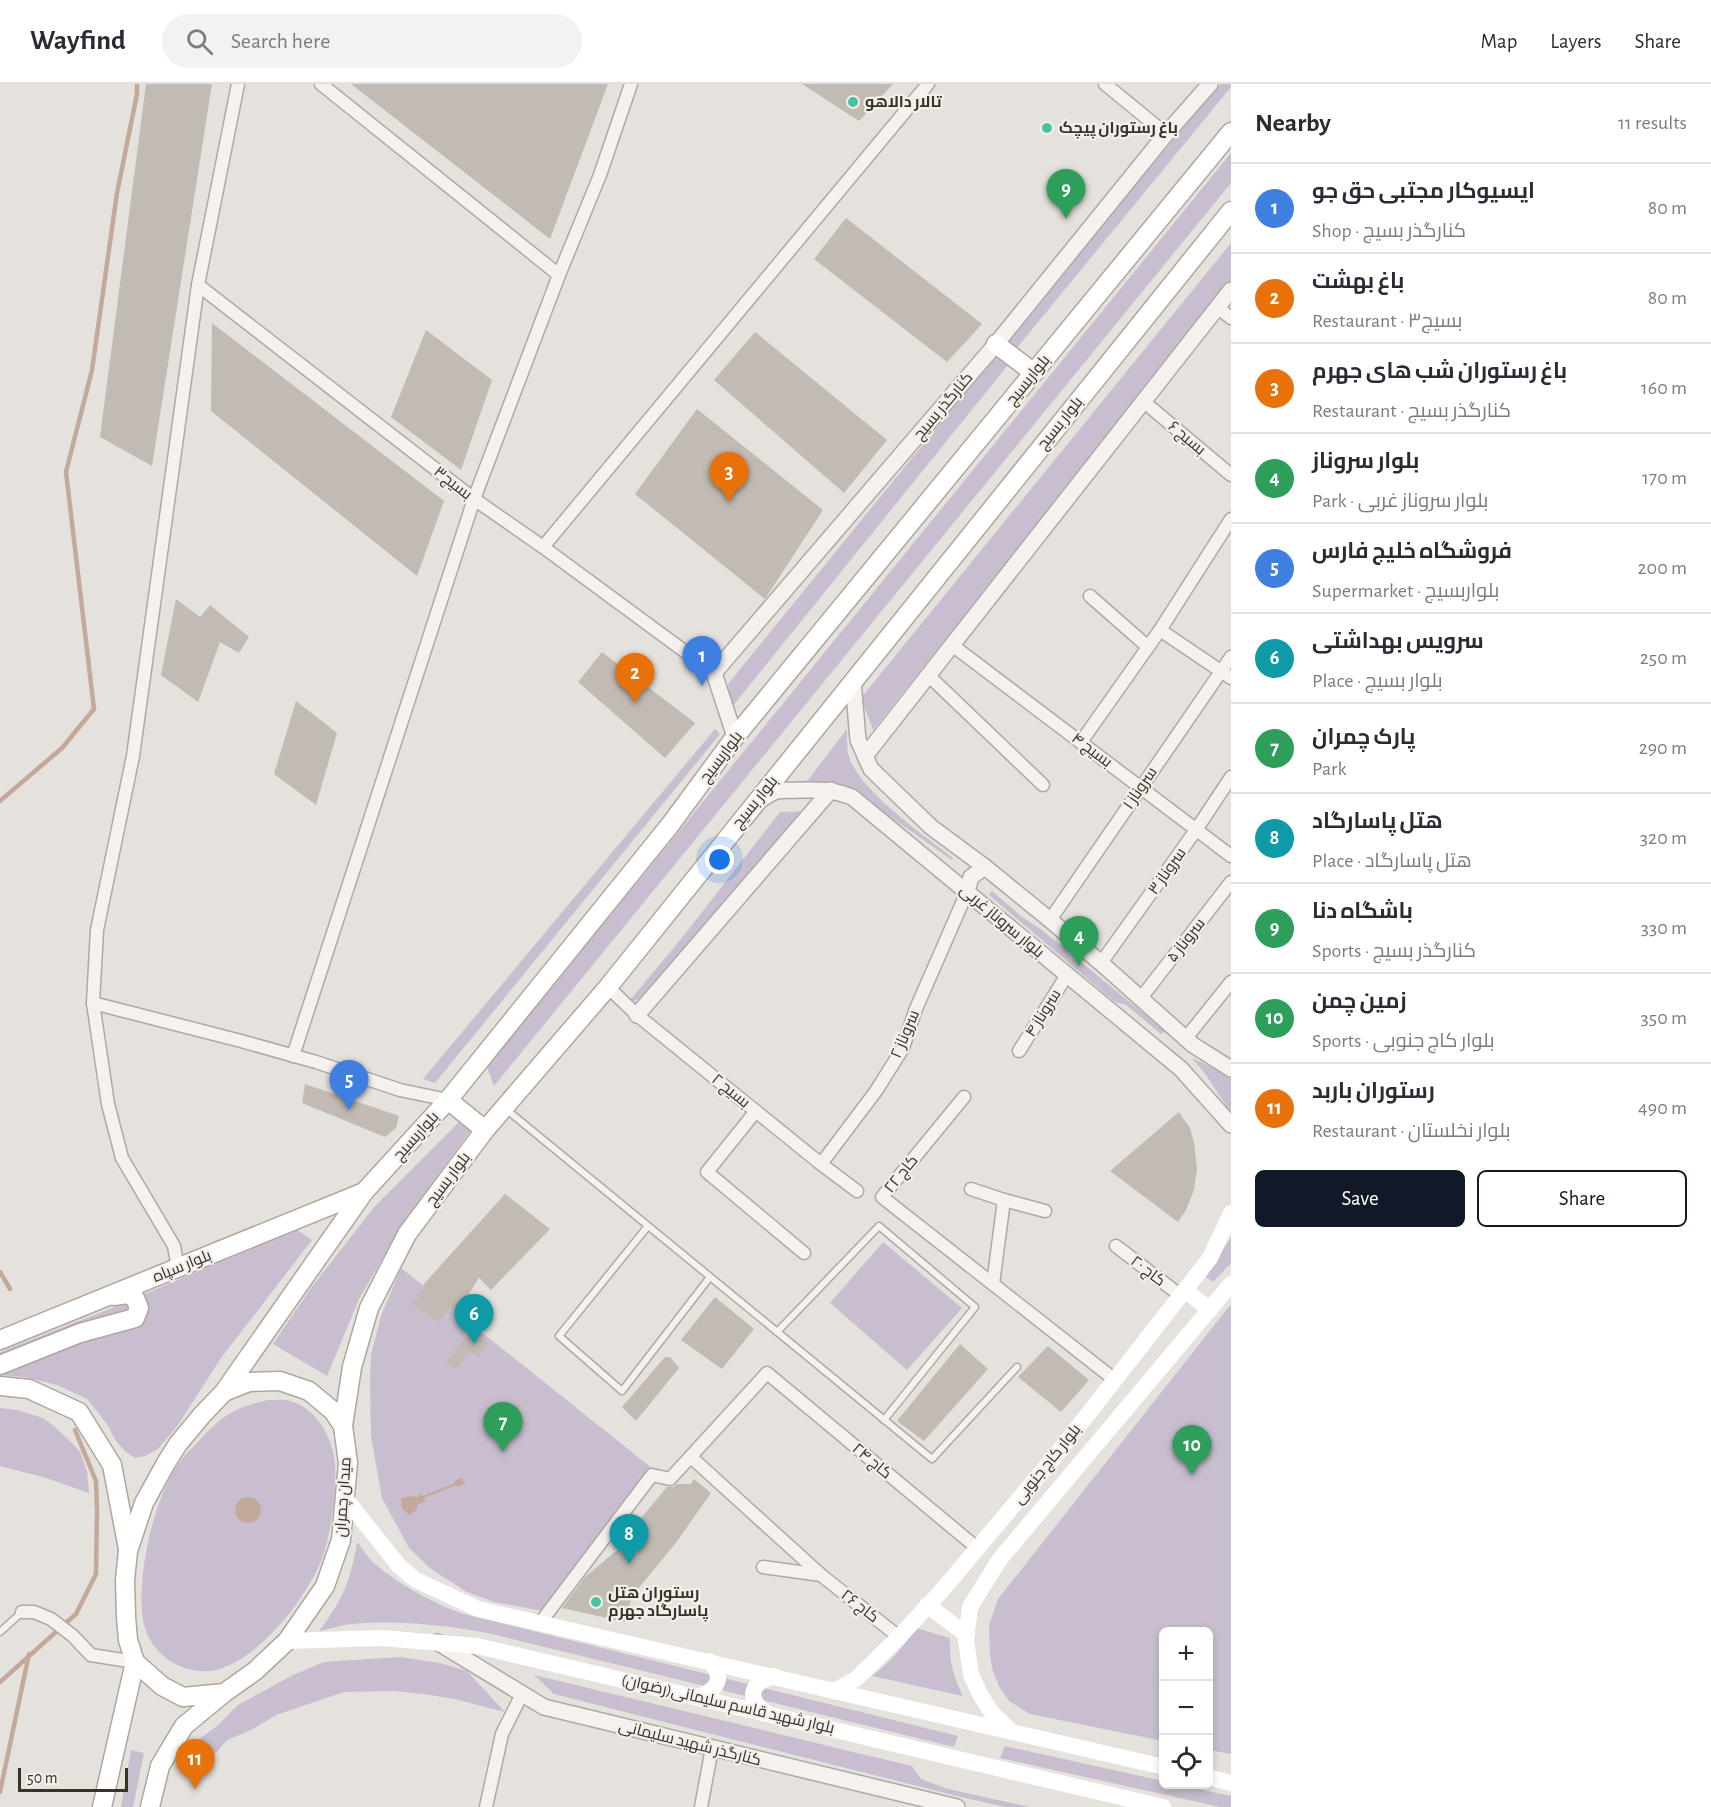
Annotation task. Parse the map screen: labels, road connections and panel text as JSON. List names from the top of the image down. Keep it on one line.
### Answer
{"streets":{"main road":["بلواربسیج","بلوار بسیج","بلوار سپاه","بلوار کاج جنوبی","میدان چمران","بلوار شهید قاسم سلیمانی(رضوان)"],"street":["کنارگذر بسیج","بسیج ۶","بسیج۳","بسیج ۴","سروناز ۱","سروناز ۳","بلوار سروناز غربی","سروناز ۵","سروناز ۴","سروناز ۲","بسیج ۲","کاج ۲۲","کاج ۲۰","کاج ۲۴","کاج ۲۶","کنارگذر شهید سلیمانی"]},"crossings":[["بلواربسیج","بلوار سپاه"],["کنارگذر بسیج","بسیج۳"],["بلوار بسیج","بلوار سروناز غربی"],["بلوار بسیج","بسیج ۲"],["بلوار بسیج","میدان چمران"],["بسیج ۴","سروناز ۱"],["بسیج ۴","سروناز ۳"],["سروناز ۱","بلوار سروناز غربی"],["سروناز ۳","بلوار سروناز غربی"],["بلوار سروناز غربی","سروناز ۵"],["بلوار سروناز غربی","سروناز ۴"],["بلوار سروناز غربی","سروناز ۲"],["سروناز ۲","بسیج ۲"],["کاج ۲۲","بلوار کاج جنوبی"],["کاج ۲۰","بلوار کاج جنوبی"],["کاج ۲۴","بلوار کاج جنوبی"],["کاج ۲۴","کاج ۲۶"],["بلوار کاج جنوبی","کاج ۲۶"],["میدان چمران","بلوار شهید قاسم سلیمانی(رضوان)"],["بلوار شهید قاسم سلیمانی(رضوان)","کنارگذر شهید سلیمانی"]],"places":["تالار دالاهو","باغ رستوران پیچک","رستوران هتل پاسارگاد جهرم"],"scale_bar":"50 m","page":{"header":"Wayfind","search":"Search here","nav":["Map","Layers","Share"],"heading":["Nearby","11 results"],"list":[{"mark":"1","name":"ایسیوکار مجتبی حق جو","note":"Shop · کنارگذر بسیج","value":"80 m"},{"mark":"2","name":"باغ بهشت","note":"Restaurant · بسیج۳","value":"80 m"},{"mark":"3","name":"باغ رستوران شب های جهرم","note":"Restaurant · کنارگذر بسیج","value":"160 m"},{"mark":"4","name":"بلوار سروناز","note":"Park · بلوار سروناز غربی","value":"170 m"},{"mark":"5","name":"فروشگاه خلیج فارس","note":"Supermarket · بلواربسیج","value":"200 m"},{"mark":"6","name":"سرویس بهداشتی","note":"Place · بلوار بسیج","value":"250 m"},{"mark":"7","name":"پارک چمران","note":"Park","value":"290 m"},{"mark":"8","name":"هتل پاسارگاد","note":"Place · هتل پاسارگاد","value":"320 m"},{"mark":"9","name":"باشگاه دنا","note":"Sports · کنارگذر بسیج","value":"330 m"},{"mark":"10","name":"زمین چمن","note":"Sports · بلوار کاج جنوبی","value":"350 m"},{"mark":"11","name":"رستوران باربد","note":"Restaurant · بلوار نخلستان","value":"490 m"}],"pins":["9","3","1","2","4","5","6","7","10","8","11"],"buttons":["Save","Share"],"map_buttons":["+","−"],"scale":"50 m"}}
